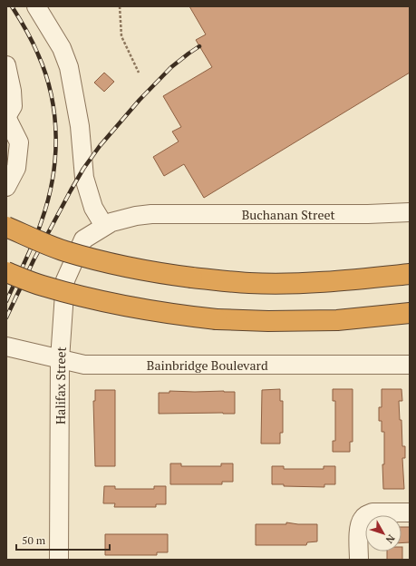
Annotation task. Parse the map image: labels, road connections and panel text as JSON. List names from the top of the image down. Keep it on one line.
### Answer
{"streets":{"street":["Buchanan Street","Bainbridge Boulevard","Halifax Street"]},"crossings":[["Buchanan Street","Halifax Street"],["Bainbridge Boulevard","Halifax Street"]],"scale_bar":"50 m","north":"bottom right"}
